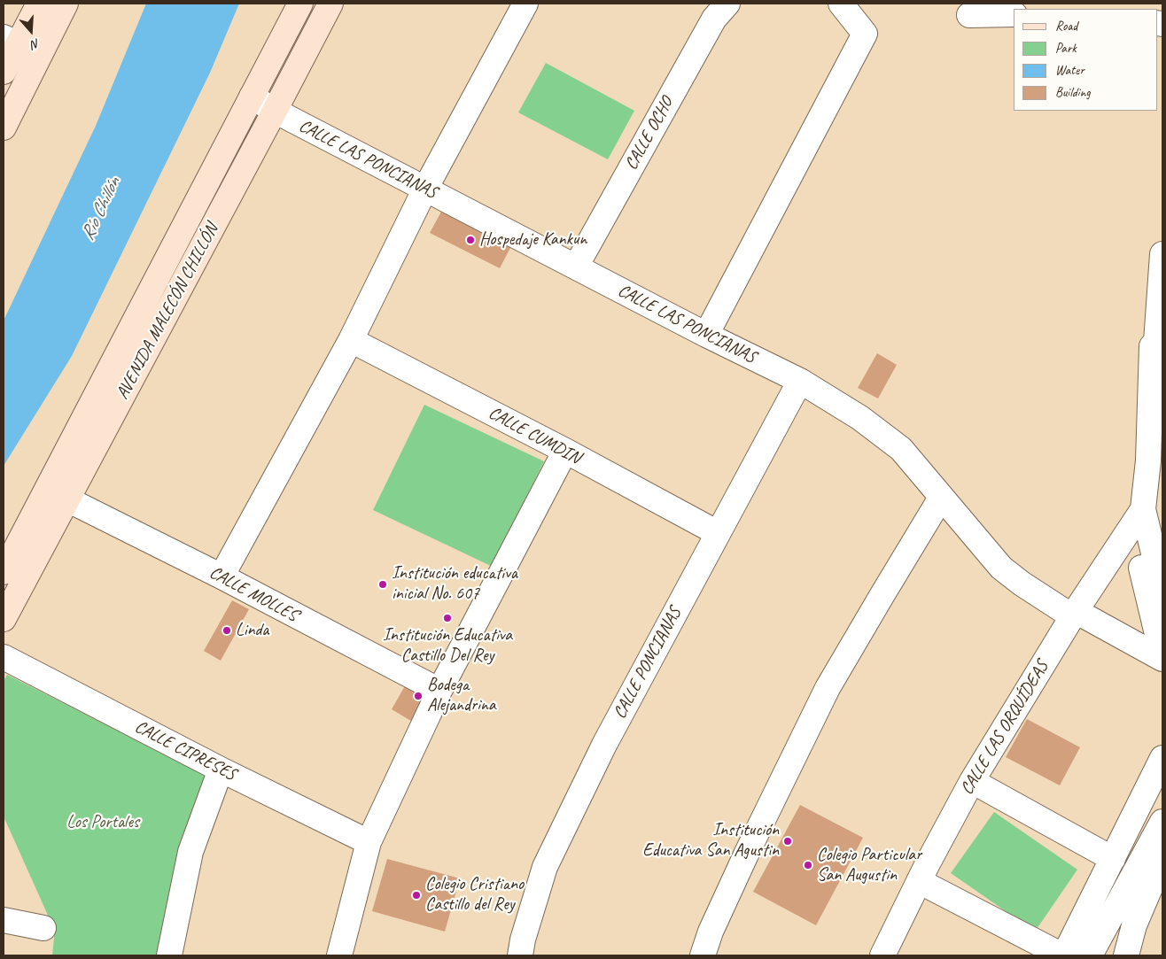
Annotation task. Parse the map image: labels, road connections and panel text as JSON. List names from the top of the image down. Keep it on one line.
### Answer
{"streets":{"street":["CALLE OCHO","CALLE LAS PONCIANAS","AVENIDA MALECÓN CHILLÓN","CALLE CUMDIN","CALLE MOLLES","CALLE PONCIANAS","CALLE LAS ORQUÍDEAS","CALLE CIPRESES"]},"crossings":[["CALLE OCHO","CALLE LAS PONCIANAS"],["CALLE LAS PONCIANAS","AVENIDA MALECÓN CHILLÓN"],["CALLE LAS PONCIANAS","CALLE PONCIANAS"],["CALLE LAS PONCIANAS","CALLE LAS ORQUÍDEAS"],["AVENIDA MALECÓN CHILLÓN","CALLE MOLLES"],["CALLE CUMDIN","CALLE PONCIANAS"]],"water":["Río Chillón"],"parks":["Los Portales"],"places":["Hospedaje Kankun","Institución educativa inicial No. 607","Institución Educativa Castillo Del Rey","Linda","Bodega Alejandrina","Institución Educativa San Agustin","Colegio Particular San Augustin","Colegio Cristiano Castillo del Rey"],"legend":["Road","Park","Water","Building"],"north":"bottom"}
